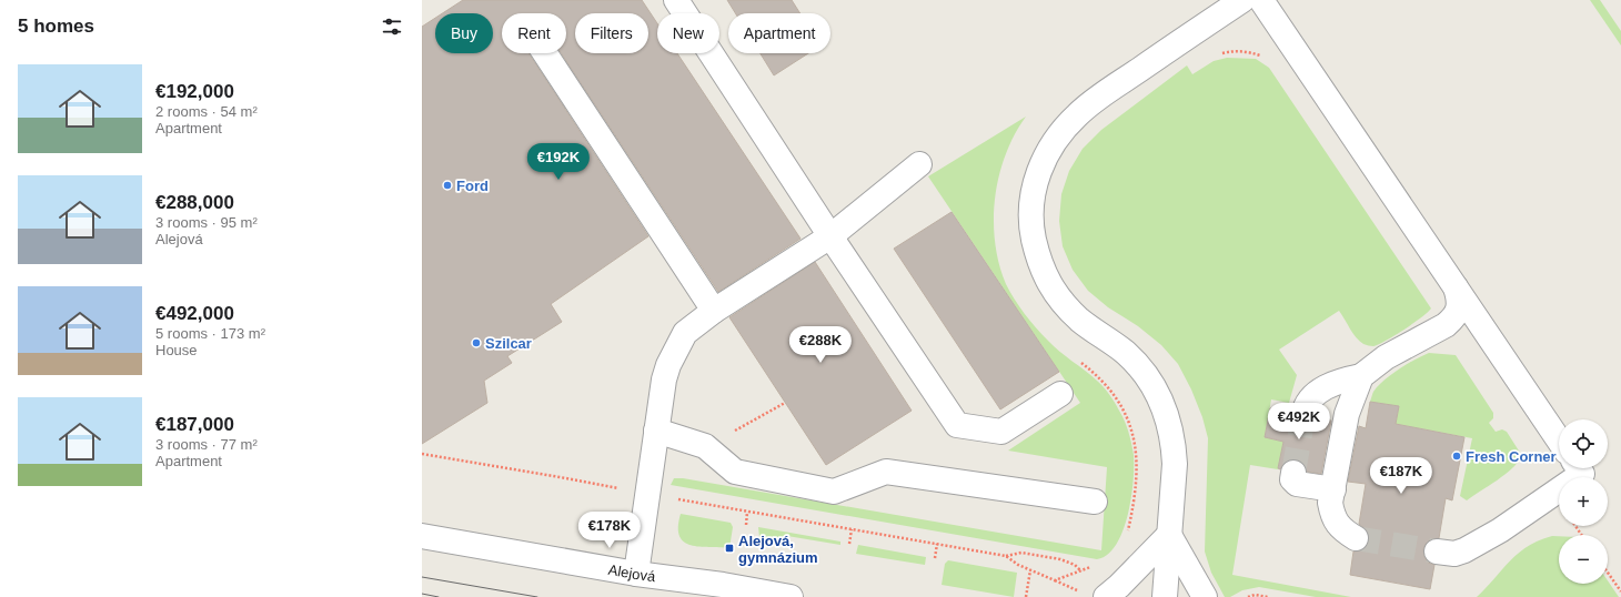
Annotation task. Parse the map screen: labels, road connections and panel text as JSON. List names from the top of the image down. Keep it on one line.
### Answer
{"streets":{"street":["Alejová"]},"places":{"other":["Ford","Szilcar","Fresh Corner"],"transit":["Alejová, gymnázium"]},"page":{"heading":"5 homes","chip":["Buy","Rent","Filters","New","Apartment"],"list":[{"name":"€192,000","note":"2 rooms · 54 m² · Apartment"},{"name":"€288,000","note":"3 rooms · 95 m² · Alejová"},{"name":"€492,000","note":"5 rooms · 173 m² · House"},{"name":"€187,000","note":"3 rooms · 77 m² · Apartment"}],"price":["€192K","€288K","€492K","€187K","€178K"],"map_buttons":["+","−"]}}
